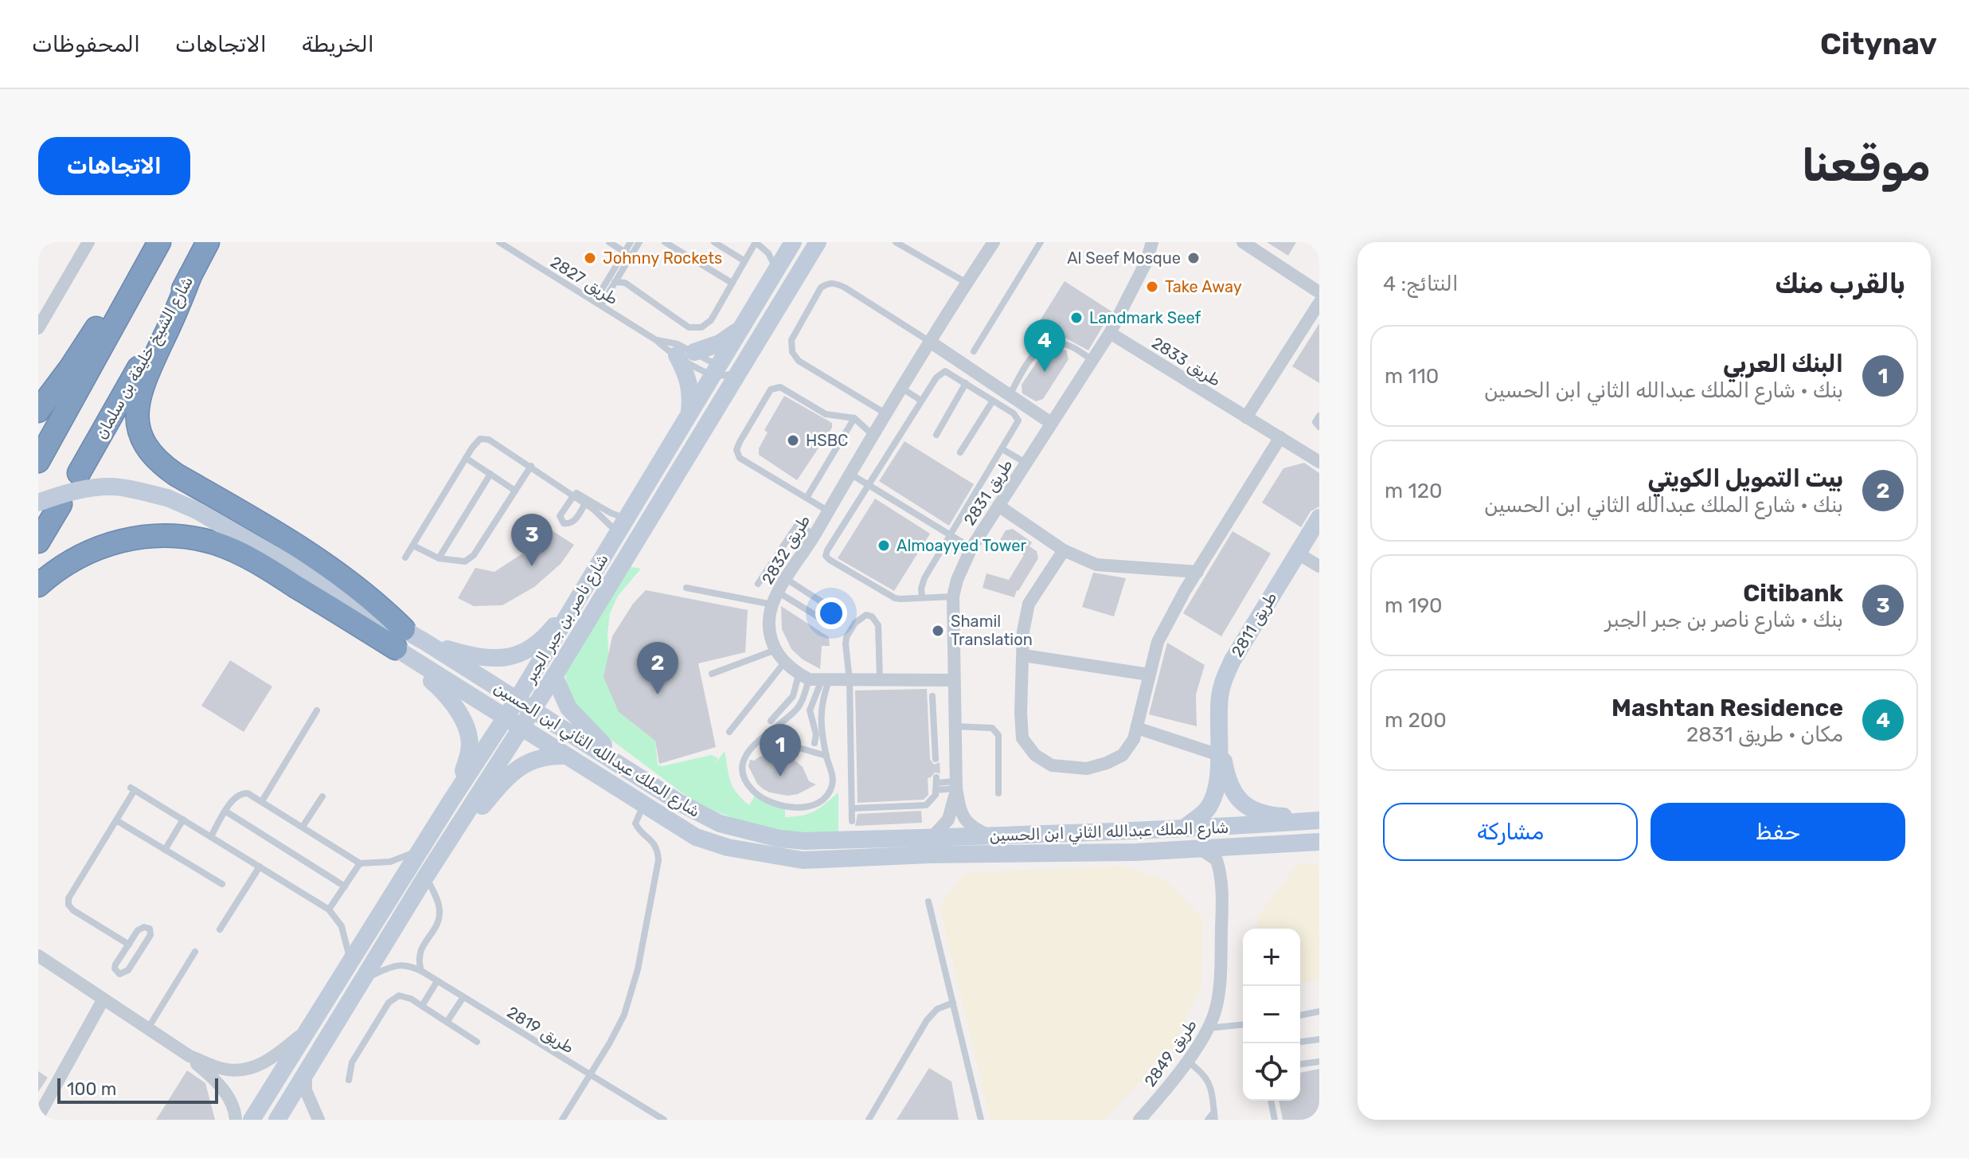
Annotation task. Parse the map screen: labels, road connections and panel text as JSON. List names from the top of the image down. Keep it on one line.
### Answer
{"streets":{"highway":["شارع الشيخ خليفة بن سلمان"],"main road":["شارع ناصر بن جبر الجبر","طريق 2811","شارع الملك عبدالله الثاني ابن الحسين"],"street":["طريق 2833","طريق 2831","طريق 2832","طريق 2849"],"lane":["طريق 2827","طريق 2819"]},"crossings":[["طريق 2827","شارع ناصر بن جبر الجبر"],["طريق 2833","طريق 2831"],["طريق 2831","شارع الملك عبدالله الثاني ابن الحسين"],["شارع ناصر بن جبر الجبر","شارع الملك عبدالله الثاني ابن الحسين"],["شارع ناصر بن جبر الجبر","طريق 2819"],["طريق 2811","شارع الملك عبدالله الثاني ابن الحسين"],["شارع الملك عبدالله الثاني ابن الحسين","طريق 2849"]],"places":["Johnny Rockets","Al Seef Mosque","Take Away","Landmark Seef","HSBC","Almoayyed Tower","Shamil Translation"],"scale_bar":"100 m","page":{"header":"Citynav","nav":["الخريطة","الاتجاهات","المحفوظات"],"buttons":["الاتجاهات",["حفظ","مشاركة"]],"title":"موقعنا","heading":["بالقرب منك","النتائج: 4"],"pins":["4","3","2","1"],"list":[{"mark":"1","name":"البنك العربي","note":"بنك · شارع الملك عبدالله الثاني ابن الحسين","value":"110 m"},{"mark":"2","name":"بيت التمويل الكويتي","note":"بنك · شارع الملك عبدالله الثاني ابن الحسين","value":"120 m"},{"mark":"3","name":"Citibank","note":"بنك · شارع ناصر بن جبر الجبر","value":"190 m"},{"mark":"4","name":"Mashtan Residence","note":"مكان · طريق 2831","value":"200 m"}],"map_buttons":["+","−"],"scale":"100 m"}}
